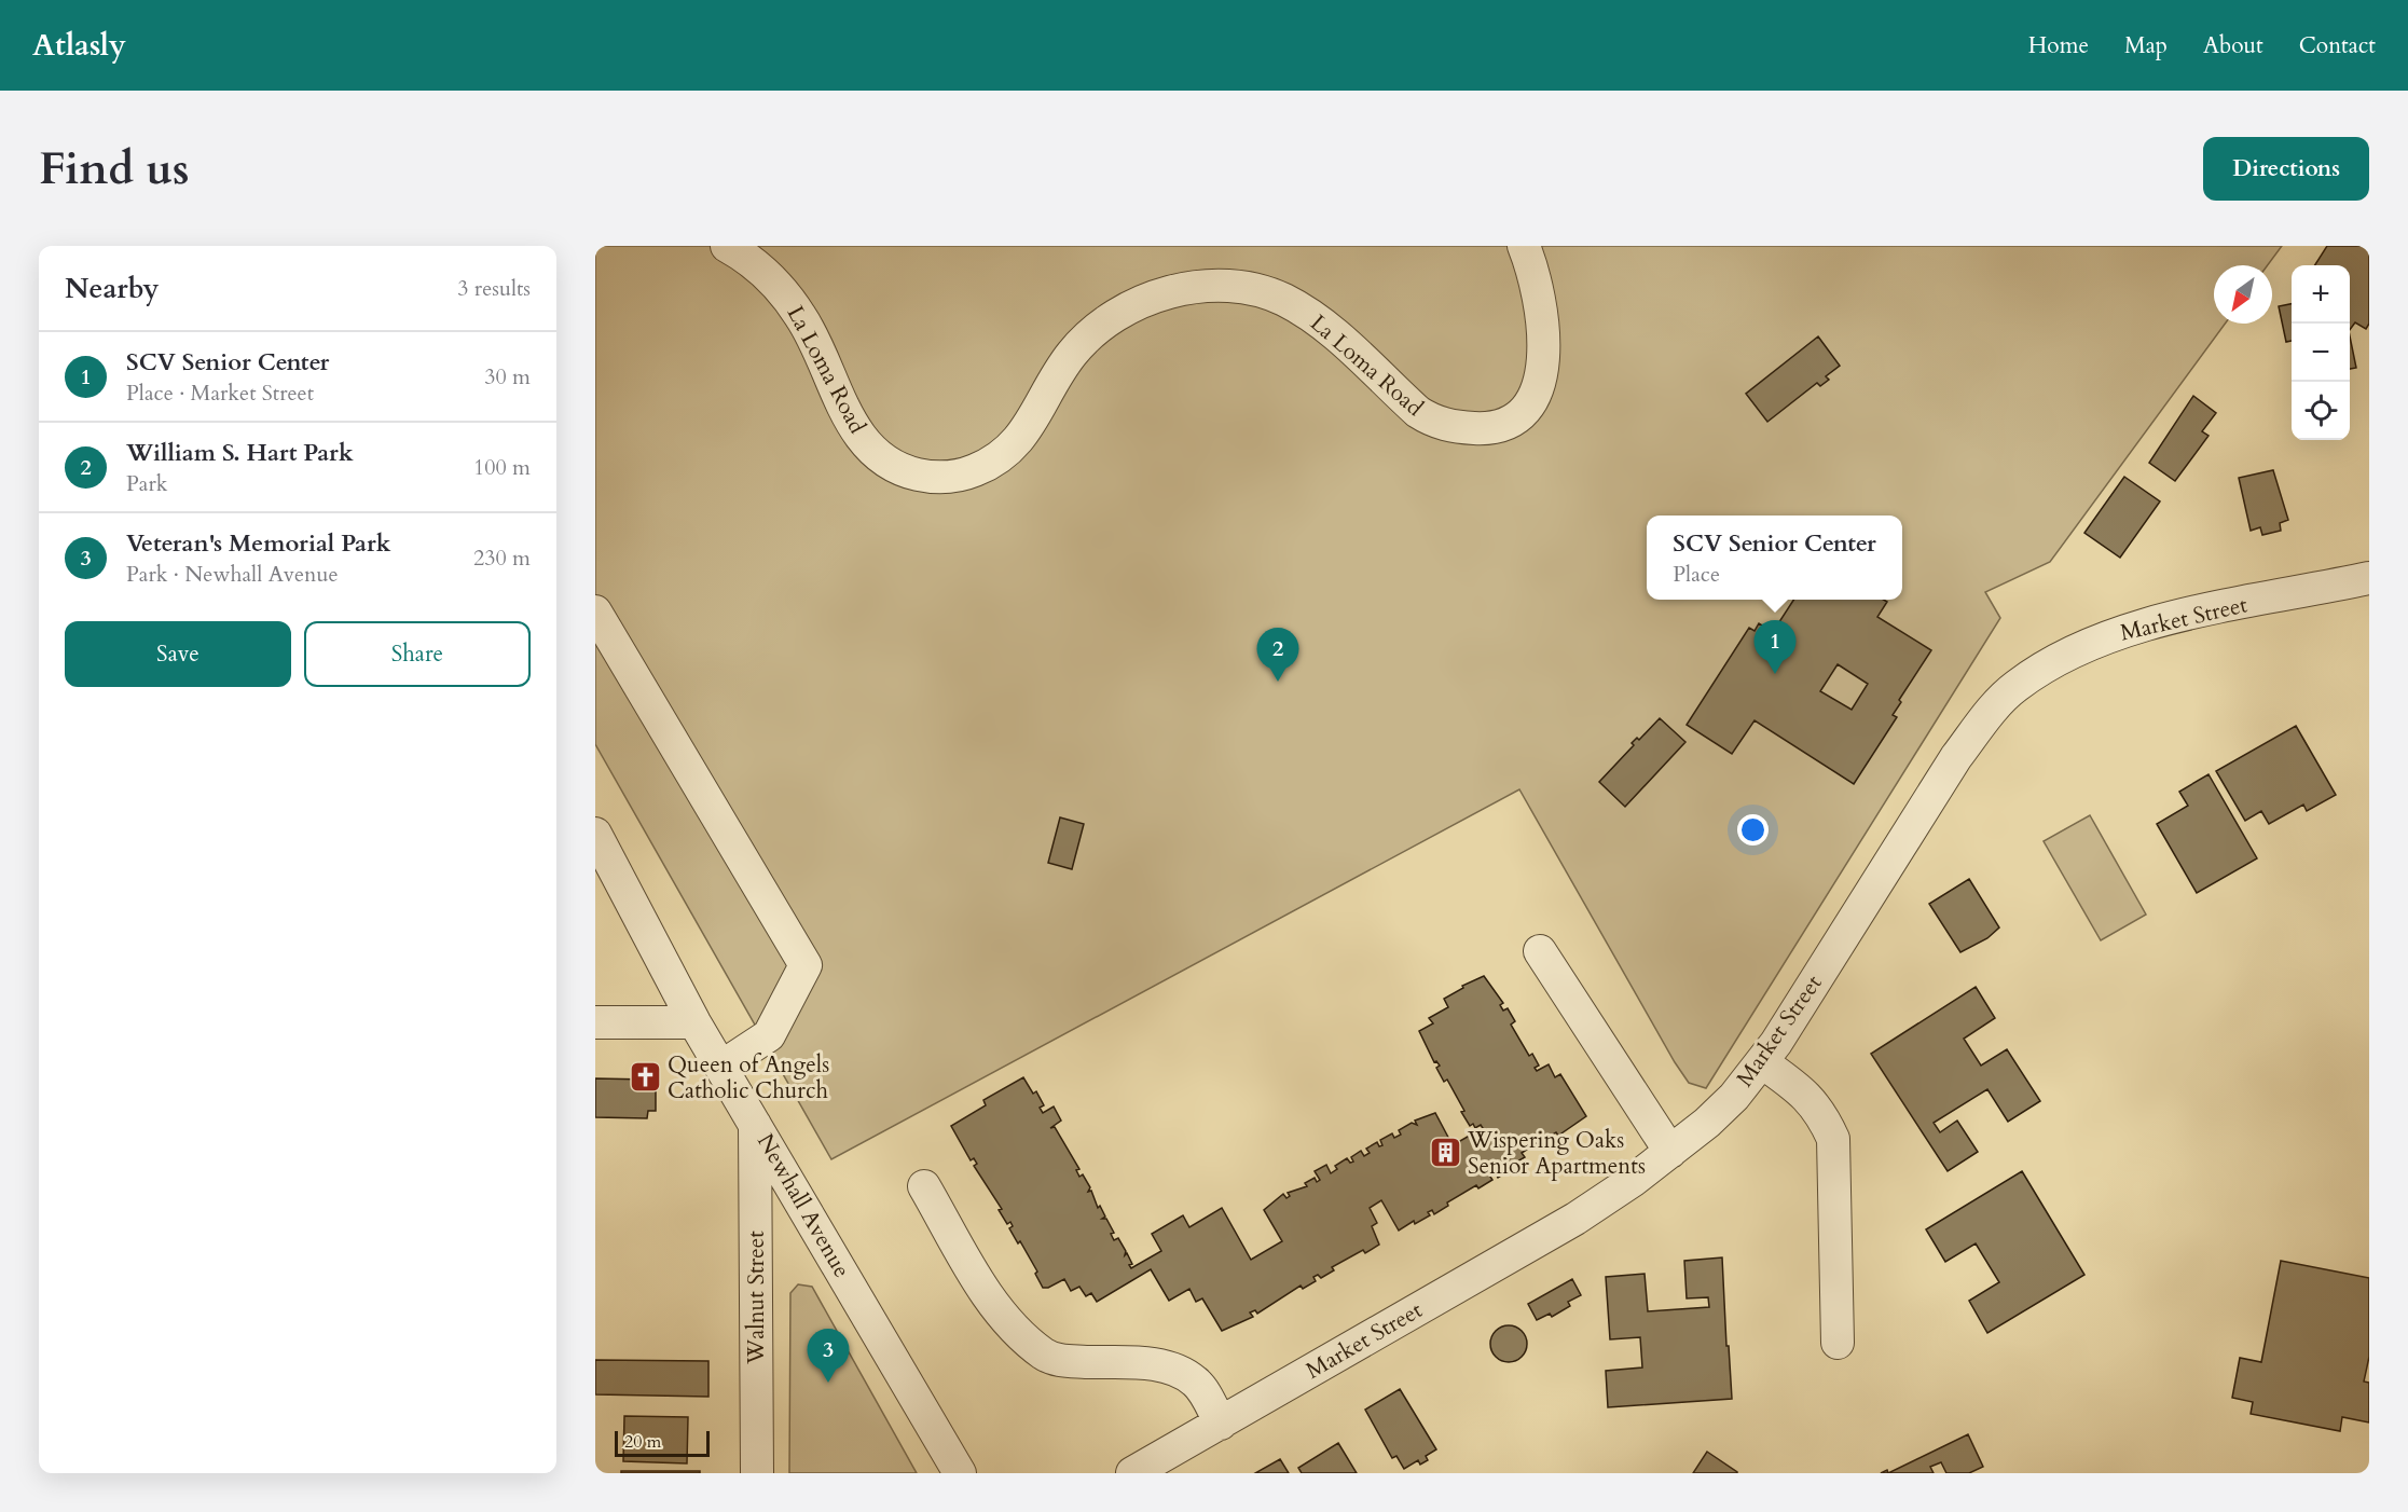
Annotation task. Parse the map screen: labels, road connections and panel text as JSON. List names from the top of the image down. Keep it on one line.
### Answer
{"streets":{"street":["La Loma Road","Market Street","Newhall Avenue","Walnut Street"]},"crossings":[["Newhall Avenue","Walnut Street"]],"places":{"church":["Queen of Angels Catholic Church"],"building":["Wispering Oaks Senior Apartments"]},"scale_bar":"20 m","north":"bottom left","page":{"header":"Atlasly","nav":["Home","Map","About","Contact"],"buttons":["Directions",["Save","Share"]],"title":"Find us","heading":["Nearby","3 results"],"map_buttons":["+","−"],"list":[{"mark":"1","name":"SCV Senior Center","note":"Place · Market Street","value":"30 m"},{"mark":"2","name":"William S. Hart Park","note":"Park","value":"100 m"},{"mark":"3","name":"Veteran's Memorial Park","note":"Park · Newhall Avenue","value":"230 m"}],"popup":["SCV Senior Center","Place"],"pins":["1","2","3"],"scale":"20 m"}}
